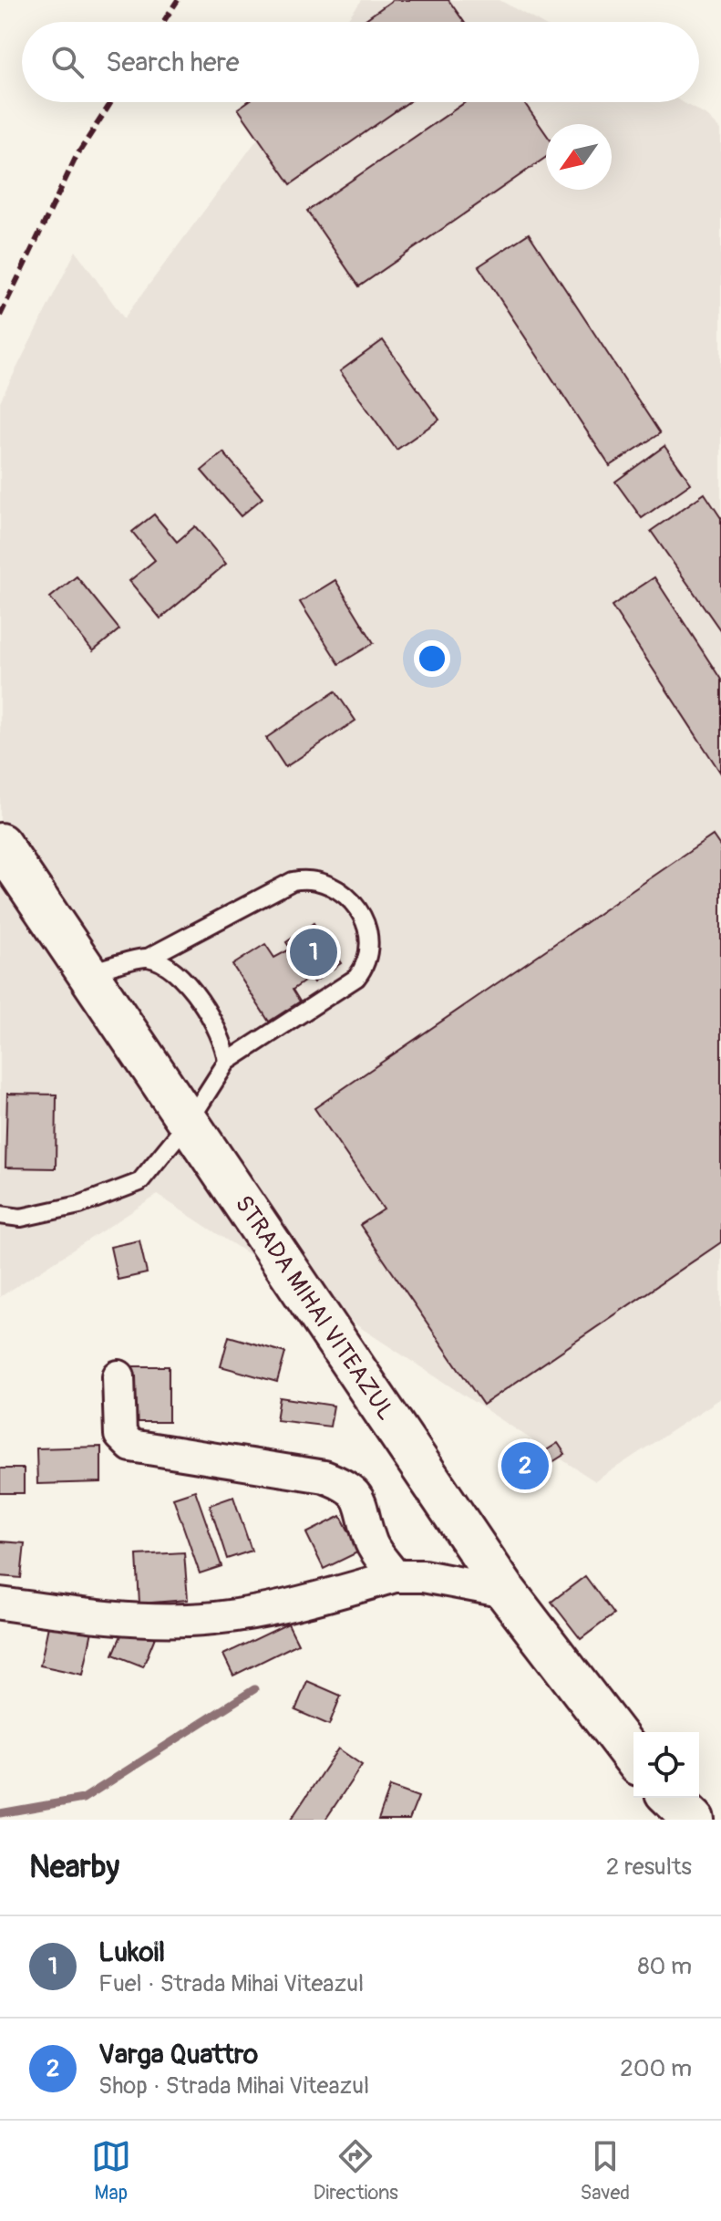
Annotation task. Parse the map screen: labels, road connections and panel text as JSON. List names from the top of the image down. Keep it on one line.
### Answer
{"streets":{"main road":["STRADA MIHAI VITEAZUL"]},"north":"bottom left","page":{"search":"Search here","pins":["1","2"],"heading":["Nearby","2 results"],"list":[{"mark":"1","name":"Lukoil","note":"Fuel · Strada Mihai Viteazul","value":"80 m"},{"mark":"2","name":"Varga Quattro","note":"Shop · Strada Mihai Viteazul","value":"200 m"}],"nav":["Map","Directions","Saved"]}}
